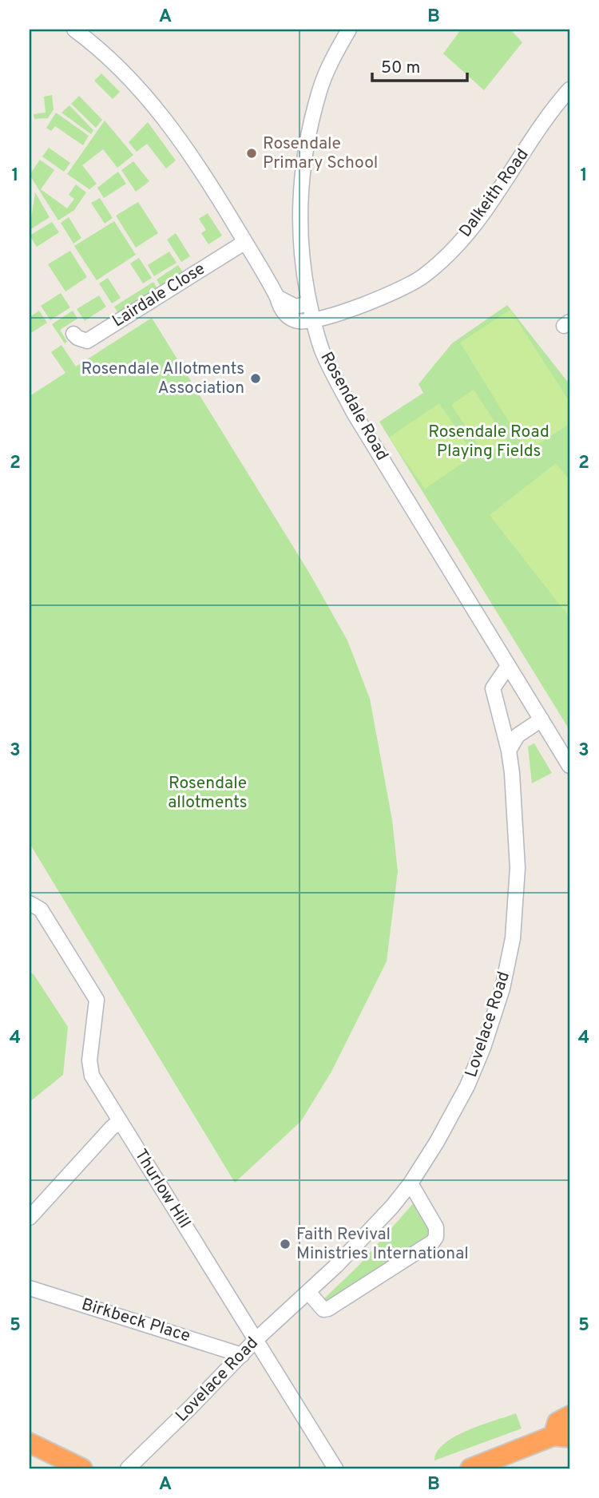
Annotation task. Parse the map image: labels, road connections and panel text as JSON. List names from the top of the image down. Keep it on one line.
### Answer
{"streets":{"street":["Dalkeith Road","Lairdale Close","Rosendale Road","Lovelace Road","Thurlow Hill","Birkbeck Place"]},"crossings":[["Dalkeith Road","Rosendale Road"],["Rosendale Road","Lovelace Road"],["Lovelace Road","Thurlow Hill"],["Lovelace Road","Birkbeck Place"]],"parks":["Rosendale Road Playing Fields","Rosendale allotments"],"places":["Rosendale Primary School","Rosendale Allotments Association","Faith Revival Ministries International"],"scale_bar":"50 m","grid":{"columns":["A","B"],"rows":["1","2","3","4","5"]}}
